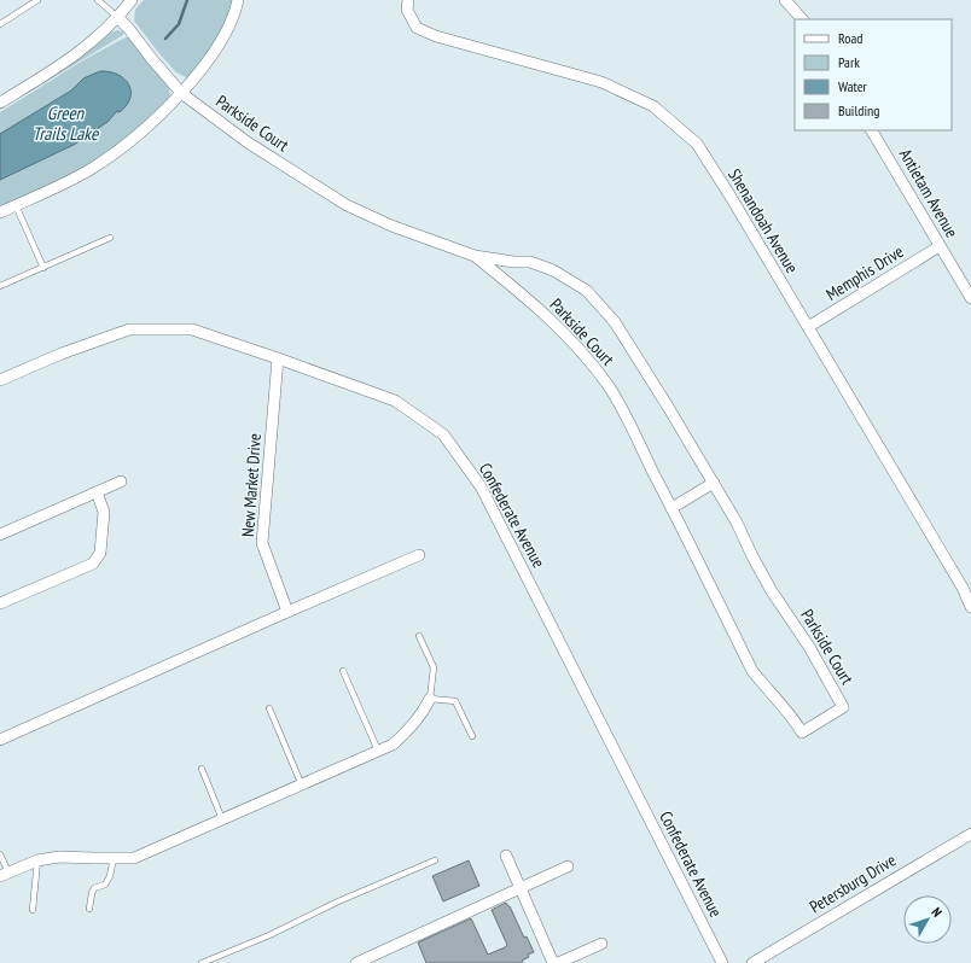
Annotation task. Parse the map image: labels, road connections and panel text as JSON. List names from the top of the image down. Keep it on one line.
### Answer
{"streets":{"street":["Parkside Court","Antietam Avenue","Shenandoah Avenue","Memphis Drive","New Market Drive","Confederate Avenue","Petersburg Drive"]},"crossings":[["Antietam Avenue","Memphis Drive"],["Shenandoah Avenue","Memphis Drive"],["New Market Drive","Confederate Avenue"]],"water":["Green Trails Lake"],"legend":["Road","Park","Water","Building"],"north":"top right"}
